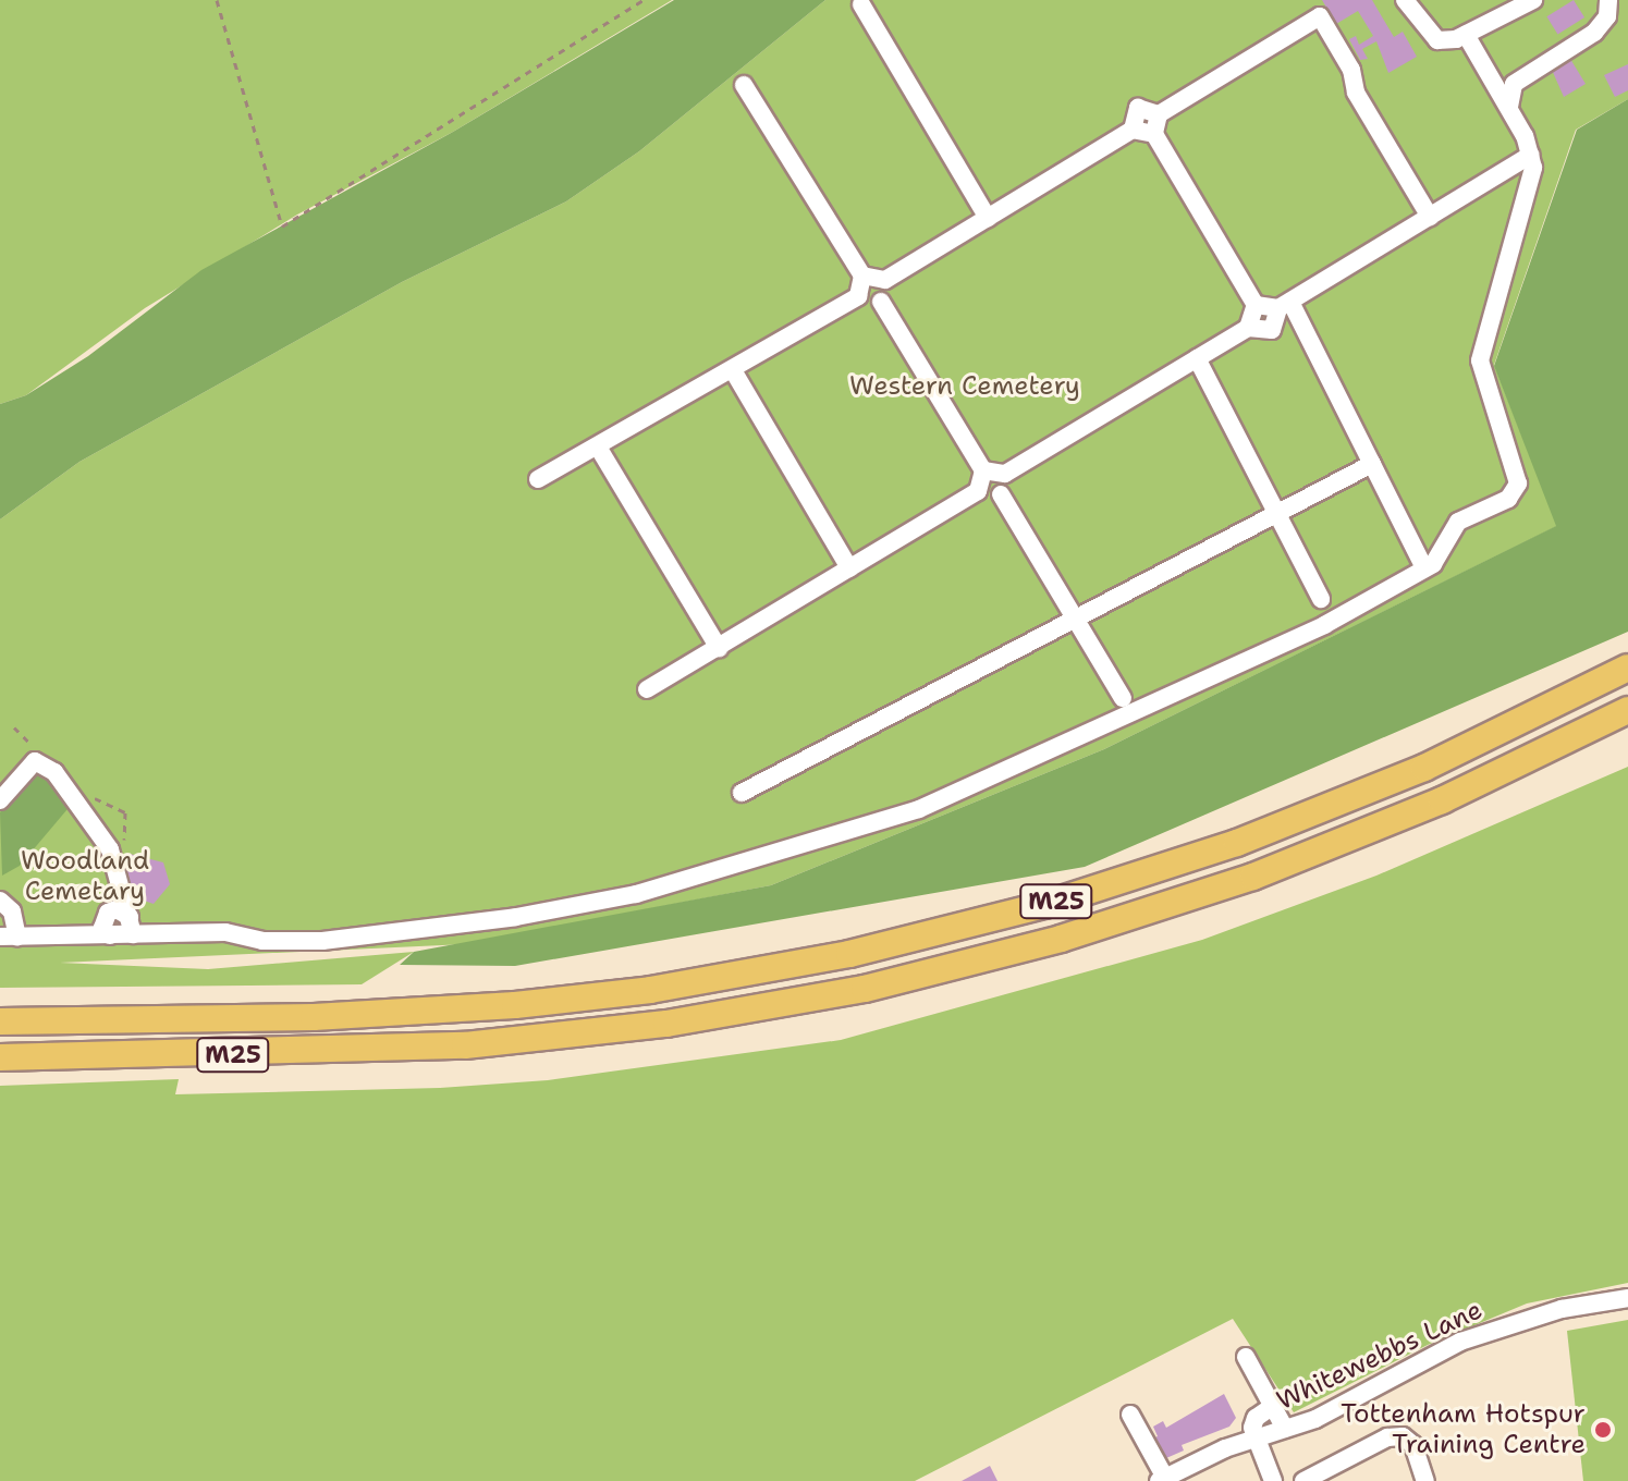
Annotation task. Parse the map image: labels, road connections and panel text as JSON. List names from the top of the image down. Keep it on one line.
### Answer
{"streets":{"highway":["M25"],"street":["Whitewebbs Lane"]},"parks":["Western Cemetery","Woodland Cemetary"],"places":["Tottenham Hotspur Training Centre"]}
